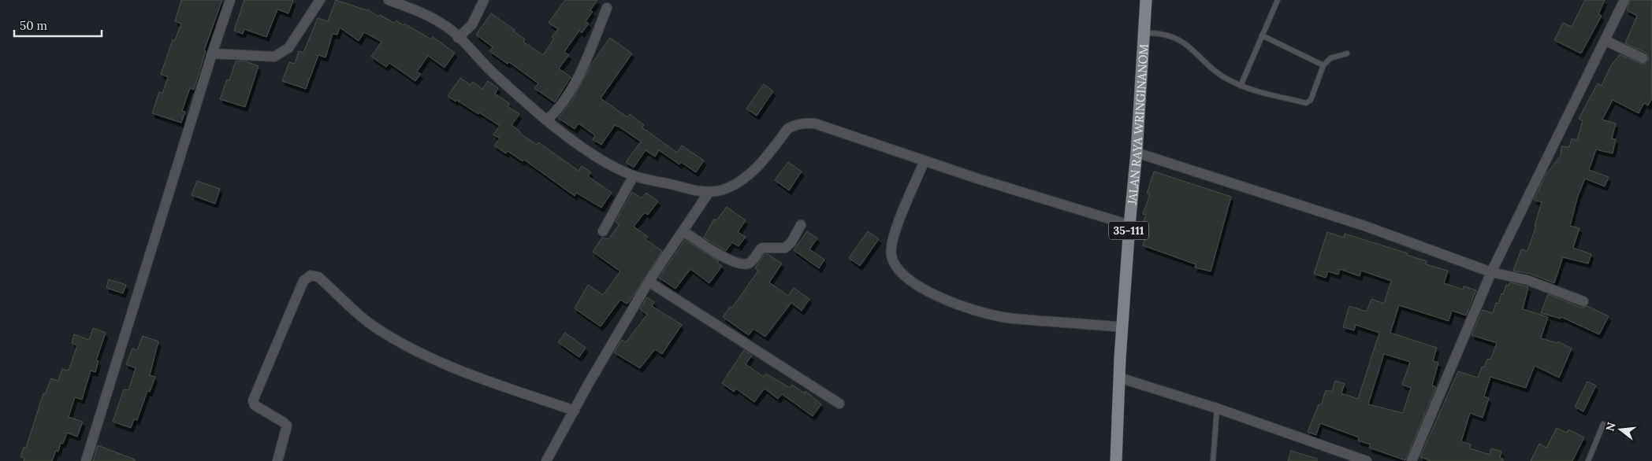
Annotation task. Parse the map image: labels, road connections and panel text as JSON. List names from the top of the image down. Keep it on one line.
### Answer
{"streets":{"main road":["JALAN RAYA WRINGINANOM","35-111"]},"scale_bar":"50 m","north":"left"}
